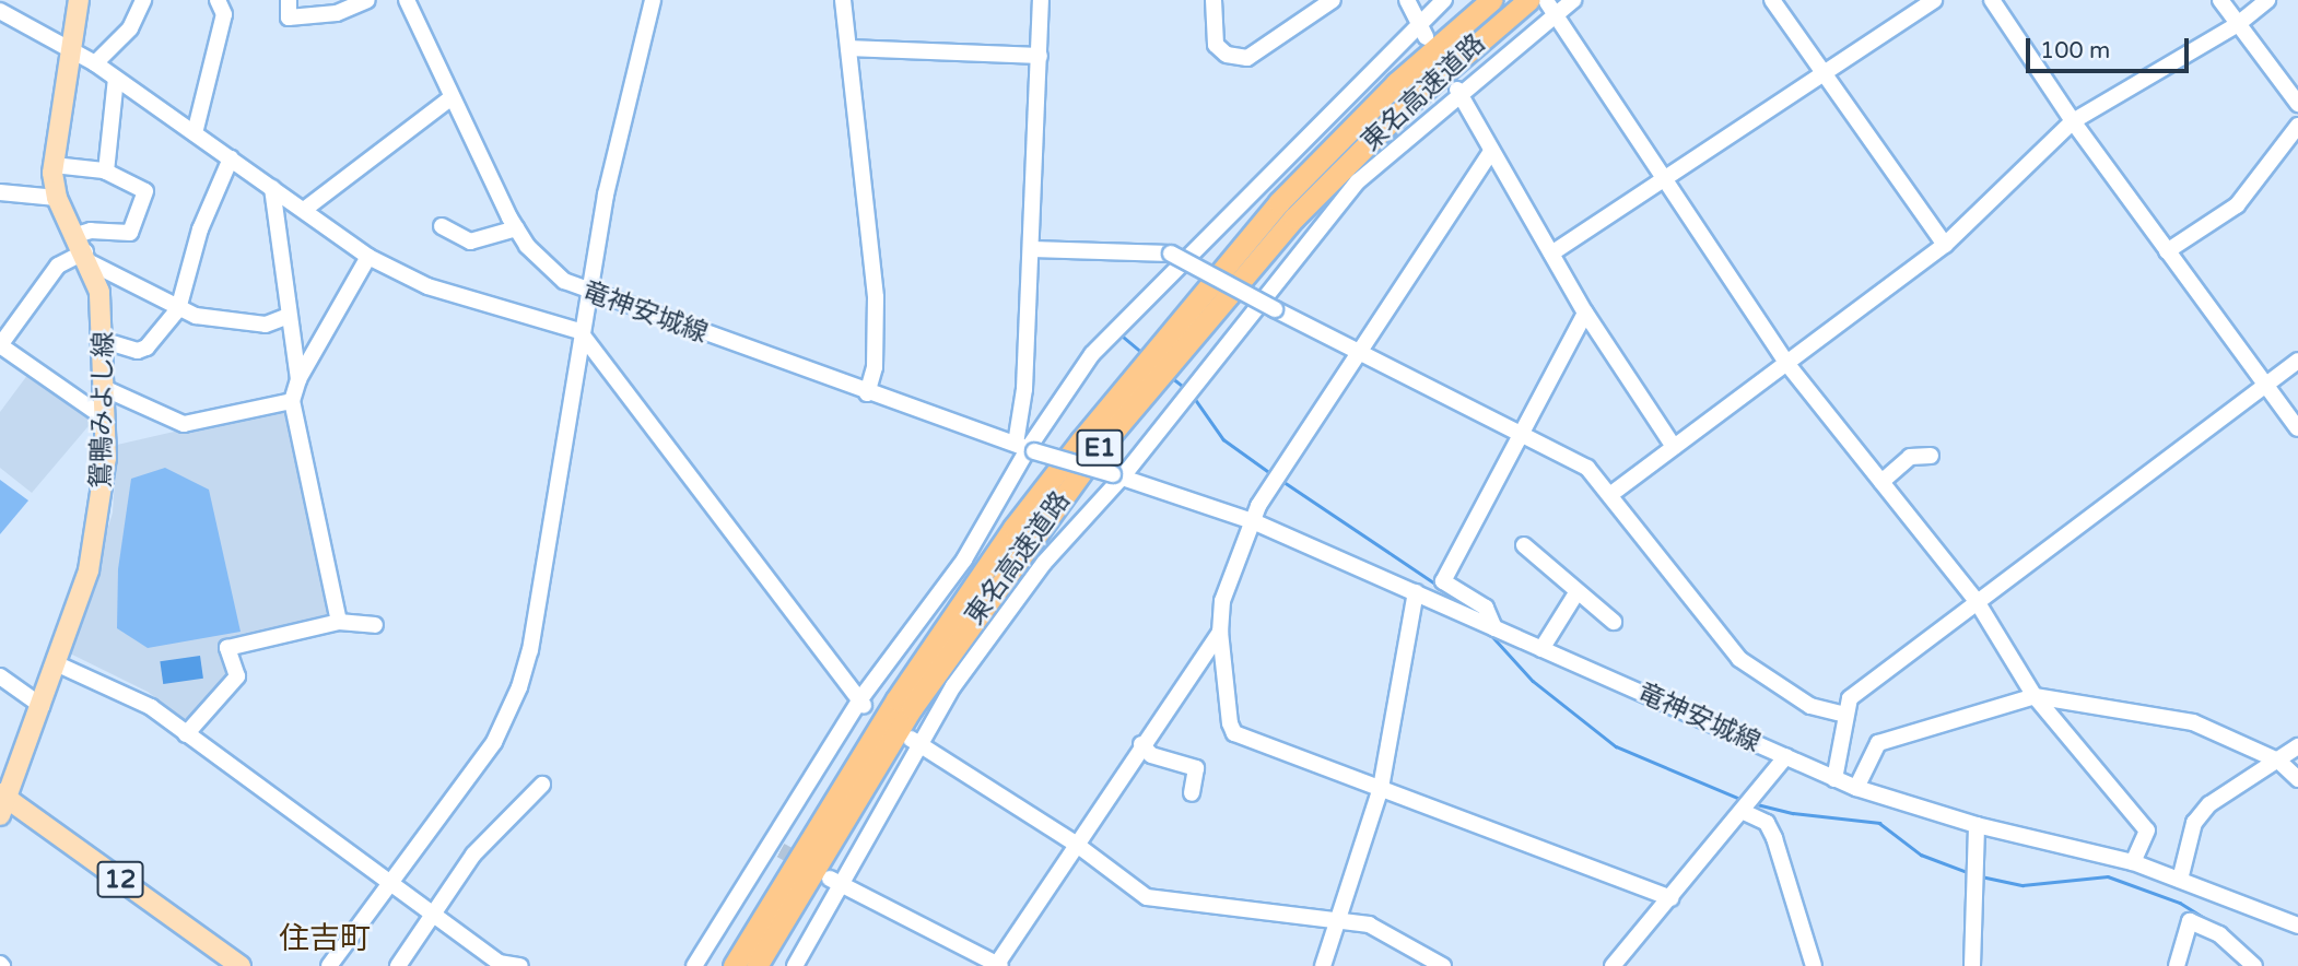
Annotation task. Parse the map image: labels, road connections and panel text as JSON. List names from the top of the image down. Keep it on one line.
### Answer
{"streets":{"highway":["東名高速道路","E1"],"main road":["鴛鴨みよし線","12"],"street":["竜神安城線"]},"crossings":[["鴛鴨みよし線","12"]],"districts":["住吉町"],"scale_bar":"100 m"}
